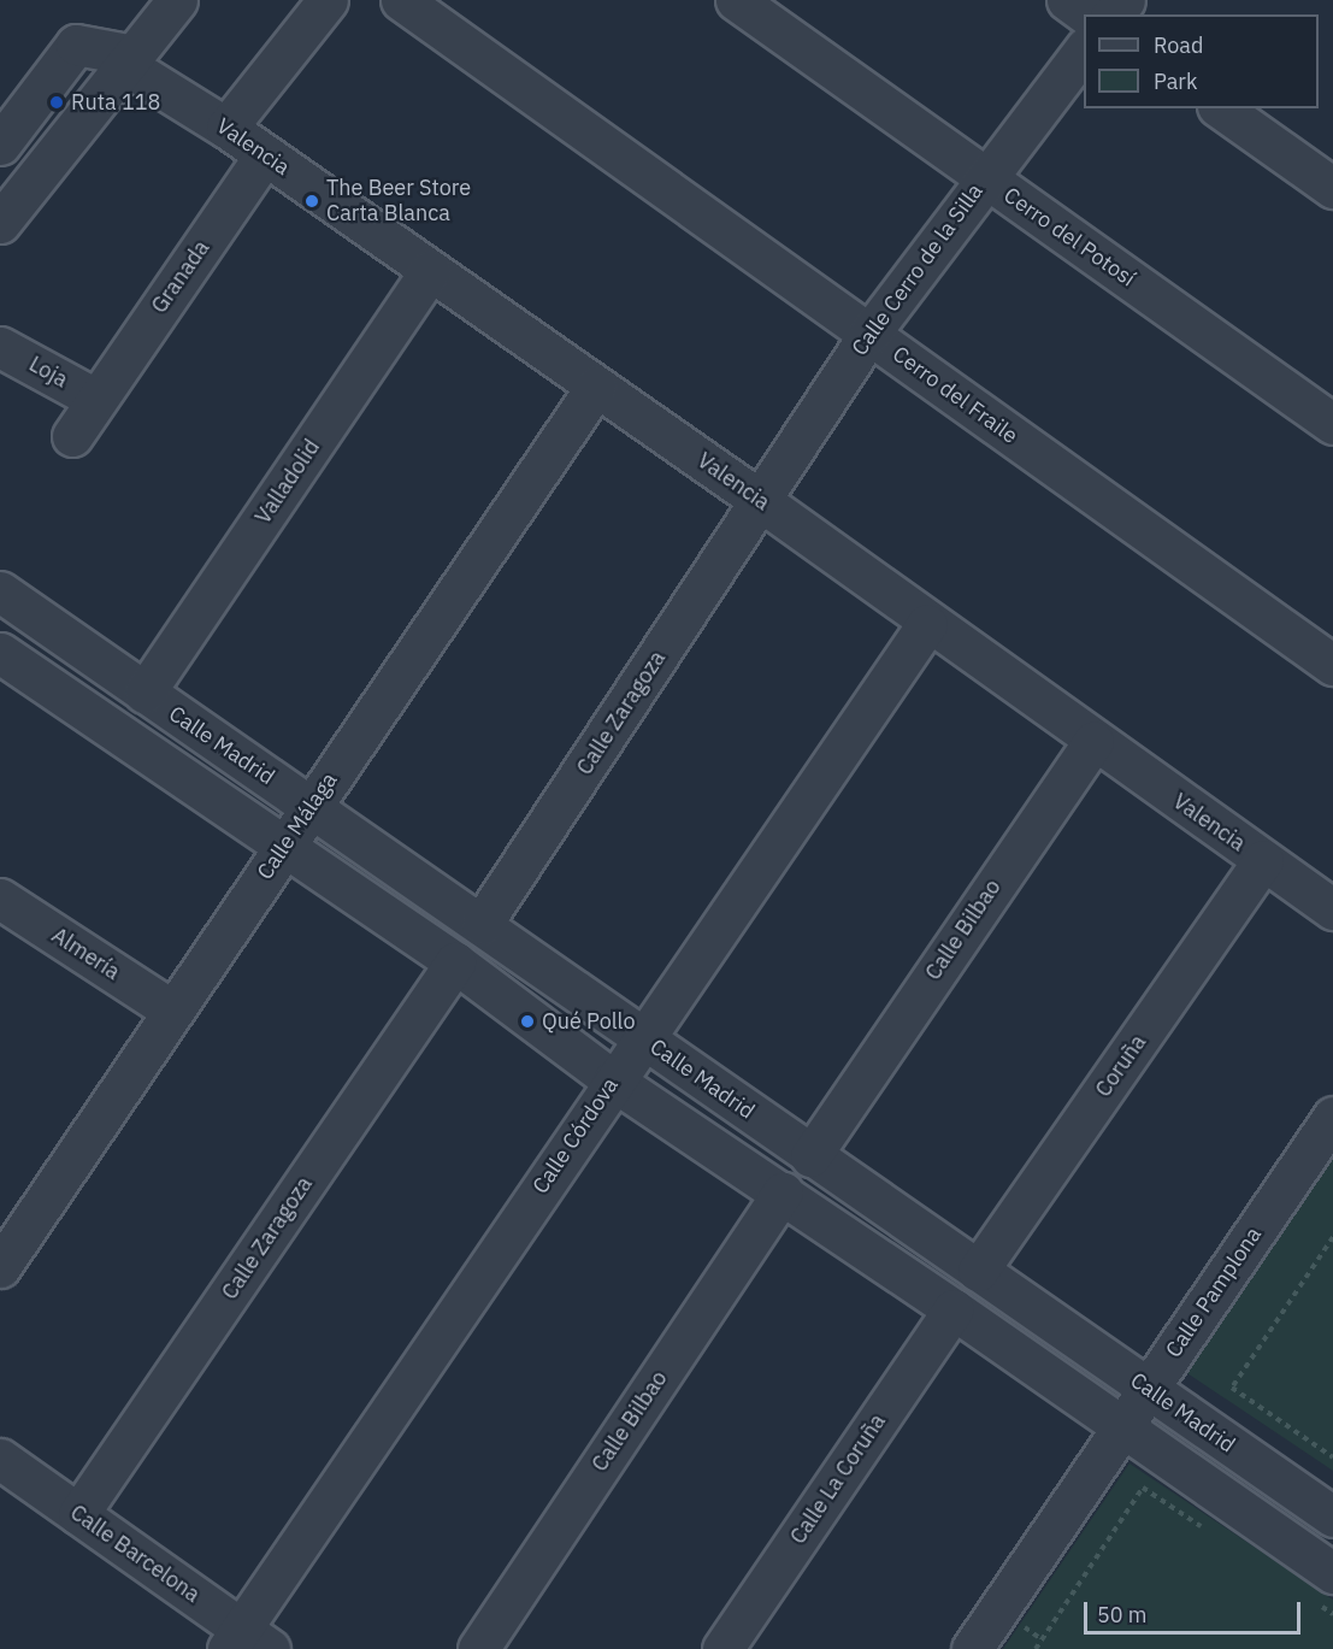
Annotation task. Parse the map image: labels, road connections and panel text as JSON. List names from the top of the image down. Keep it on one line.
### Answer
{"streets":{"street":["Valencia","Cerro del Potosí","Calle Cerro de la Silla","Granada","Loja","Cerro del Fraile","Valladolid","Calle Zaragoza","Calle Madrid","Calle Málaga","Calle Bilbao","Almería","Coruña","Calle Córdova","Calle Pamplona","Calle La Coruña","Calle Barcelona"]},"crossings":[["Valencia","Calle Cerro de la Silla"],["Valencia","Granada"],["Valencia","Valladolid"],["Valencia","Calle Zaragoza"],["Valencia","Calle Málaga"],["Valencia","Calle Bilbao"],["Valencia","Coruña"],["Valencia","Calle Córdova"],["Cerro del Potosí","Calle Cerro de la Silla"],["Calle Cerro de la Silla","Cerro del Fraile"],["Calle Cerro de la Silla","Calle Zaragoza"],["Granada","Loja"],["Valladolid","Calle Madrid"],["Calle Zaragoza","Calle Madrid"],["Calle Zaragoza","Calle Barcelona"],["Calle Madrid","Calle Málaga"],["Calle Madrid","Calle Bilbao"],["Calle Madrid","Coruña"],["Calle Madrid","Calle Córdova"],["Calle Madrid","Calle Pamplona"],["Calle Madrid","Calle La Coruña"],["Calle Málaga","Almería"],["Calle Córdova","Calle Barcelona"]],"places":["Ruta 118","The Beer Store Carta Blanca","Qué Pollo"],"legend":["Road","Park"],"scale_bar":"50 m"}
